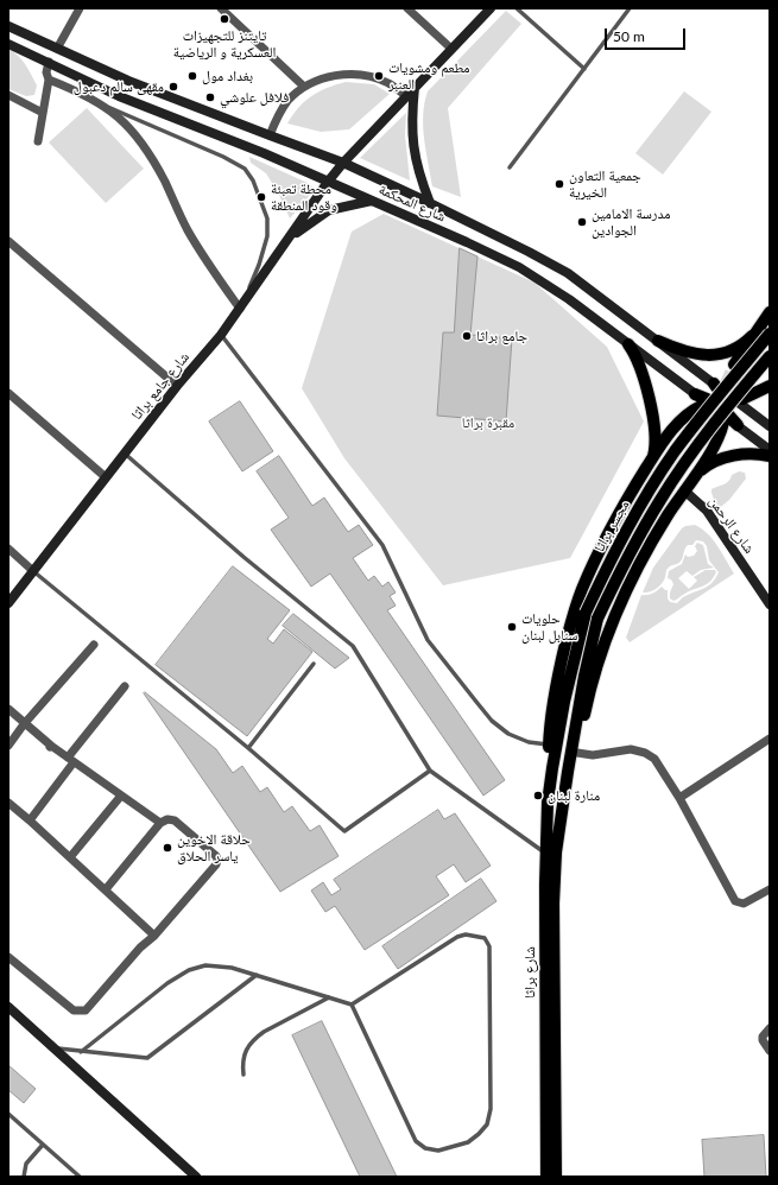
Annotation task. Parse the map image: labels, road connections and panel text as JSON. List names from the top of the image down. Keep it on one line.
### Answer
{"streets":{"main road":["شارع المحكمة","شارع جامع براثا","شارع الرحمن","مجسر براثا","شارع براثا"]},"crossings":[["شارع المحكمة","شارع جامع براثا"],["مجسر براثا","شارع براثا"]],"parks":["مقبرة براثا"],"places":["تايتنز للتجهيزات العسكرية و الرياضية","بغداد مول","مطعم ومشويات العنبر","مقهى سالم دعبول","فلافل علوشي","جمعية التعاون الخيرية","محطة تعبئة وقود المنطقة","مدرسة الامامين الجوادين","جامع براثا","حلويات سنابل لبنان","منارة لبنان","حلاقة الاخوين ياسر الحلاق"],"scale_bar":"50 m"}
